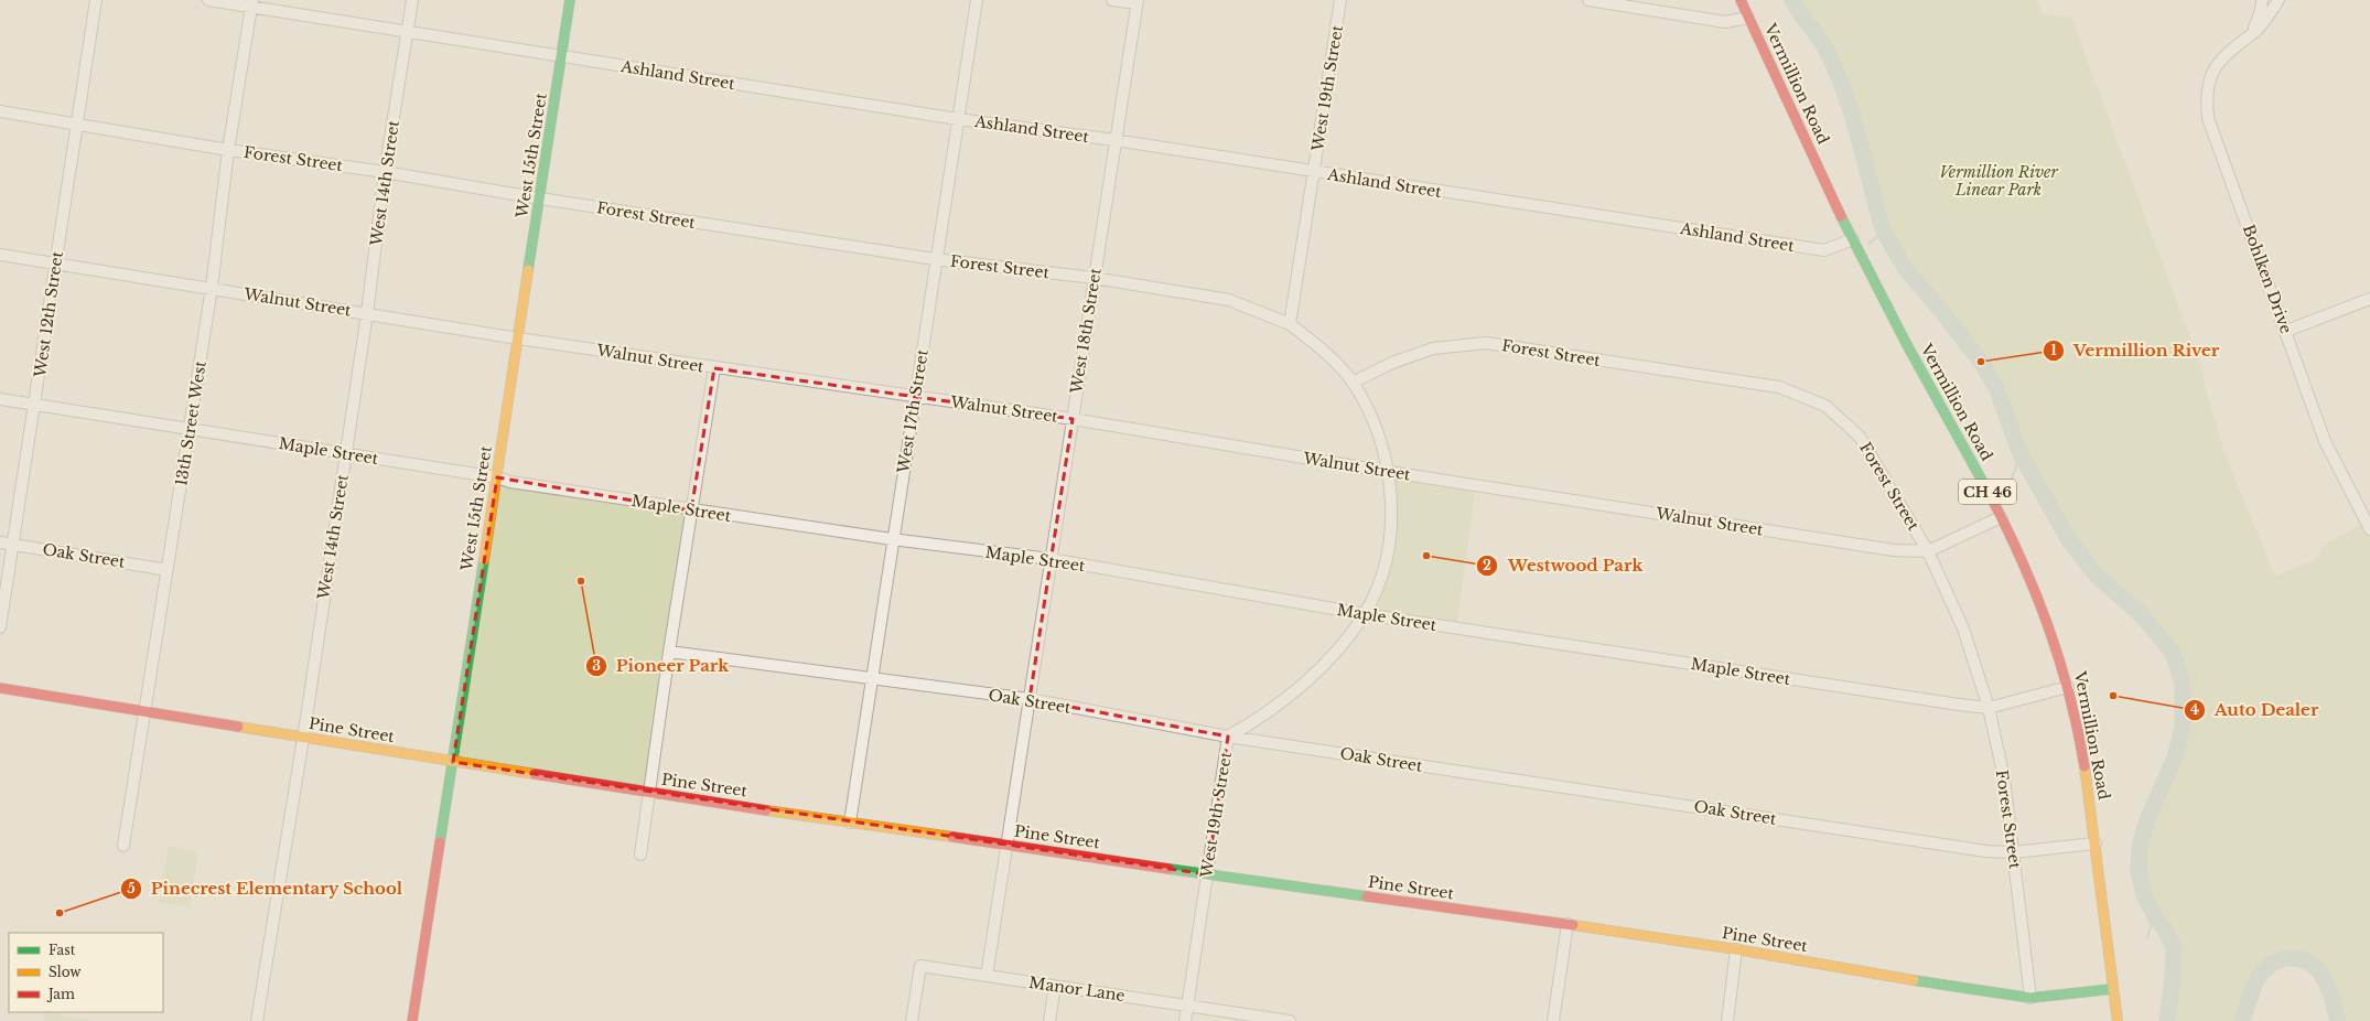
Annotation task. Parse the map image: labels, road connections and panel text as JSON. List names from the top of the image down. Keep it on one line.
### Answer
{"streets":{"street":["Ashland Street","Vermillion Road","West 19th Street","West 15th Street","Forest Street","West 14th Street","Bohlken Drive","Walnut Street","West 12th Street","West 18th Street","West 17th Street","13th Street West","Maple Street","CH 46","Oak Street","Pine Street","Manor Lane"]},"crossings":[["Ashland Street","Vermillion Road"],["Ashland Street","West 19th Street"],["Ashland Street","West 15th Street"],["Ashland Street","West 14th Street"],["Ashland Street","West 18th Street"],["Ashland Street","West 17th Street"],["Ashland Street","13th Street West"],["Vermillion Road","Walnut Street"],["Vermillion Road","Maple Street"],["Vermillion Road","Oak Street"],["Vermillion Road","Pine Street"],["West 19th Street","Forest Street"],["West 19th Street","Walnut Street"],["West 19th Street","Maple Street"],["West 19th Street","Oak Street"],["West 19th Street","Pine Street"],["West 19th Street","Manor Lane"],["West 15th Street","Forest Street"],["West 15th Street","Walnut Street"],["West 15th Street","Maple Street"],["West 15th Street","Pine Street"],["Forest Street","West 14th Street"],["Forest Street","Walnut Street"],["Forest Street","West 12th Street"],["Forest Street","West 18th Street"],["Forest Street","West 17th Street"],["Forest Street","13th Street West"],["Forest Street","Maple Street"],["Forest Street","Oak Street"],["Forest Street","Pine Street"],["West 14th Street","Walnut Street"],["West 14th Street","Maple Street"],["West 14th Street","Pine Street"],["Walnut Street","West 12th Street"],["Walnut Street","West 18th Street"],["Walnut Street","West 17th Street"],["Walnut Street","13th Street West"],["West 12th Street","Maple Street"],["West 12th Street","Oak Street"],["West 18th Street","Maple Street"],["West 18th Street","Oak Street"],["West 18th Street","Pine Street"],["West 18th Street","Manor Lane"],["West 17th Street","Maple Street"],["West 17th Street","Oak Street"],["West 17th Street","Pine Street"],["13th Street West","Maple Street"],["13th Street West","Oak Street"],["13th Street West","Pine Street"]],"parks":["Vermillion River Linear Park"],"places":["Vermillion River","Westwood Park","Pioneer Park","Auto Dealer","Pinecrest Elementary School"],"legend":["Fast","Slow","Jam"]}
